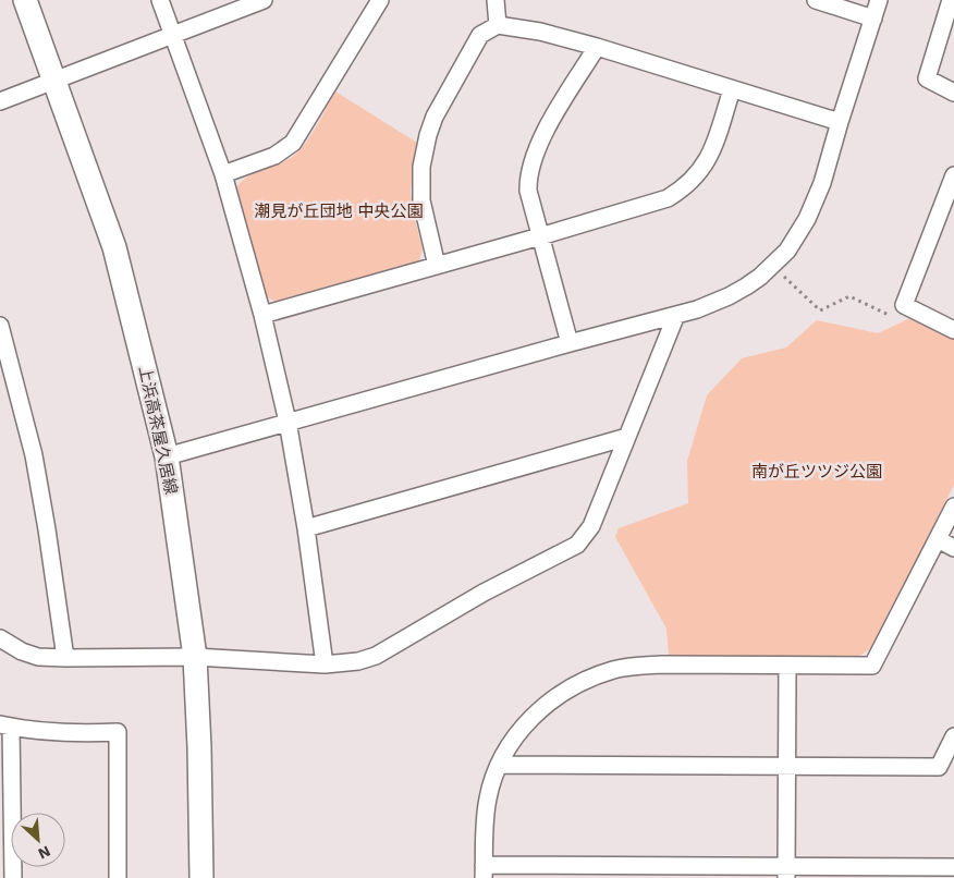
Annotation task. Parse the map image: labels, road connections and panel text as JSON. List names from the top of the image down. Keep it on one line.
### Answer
{"streets":{"main road":["上浜高茶屋久居線"]},"parks":["潮見が丘団地 中央公園","南が丘ツツジ公園"],"north":"bottom right"}
